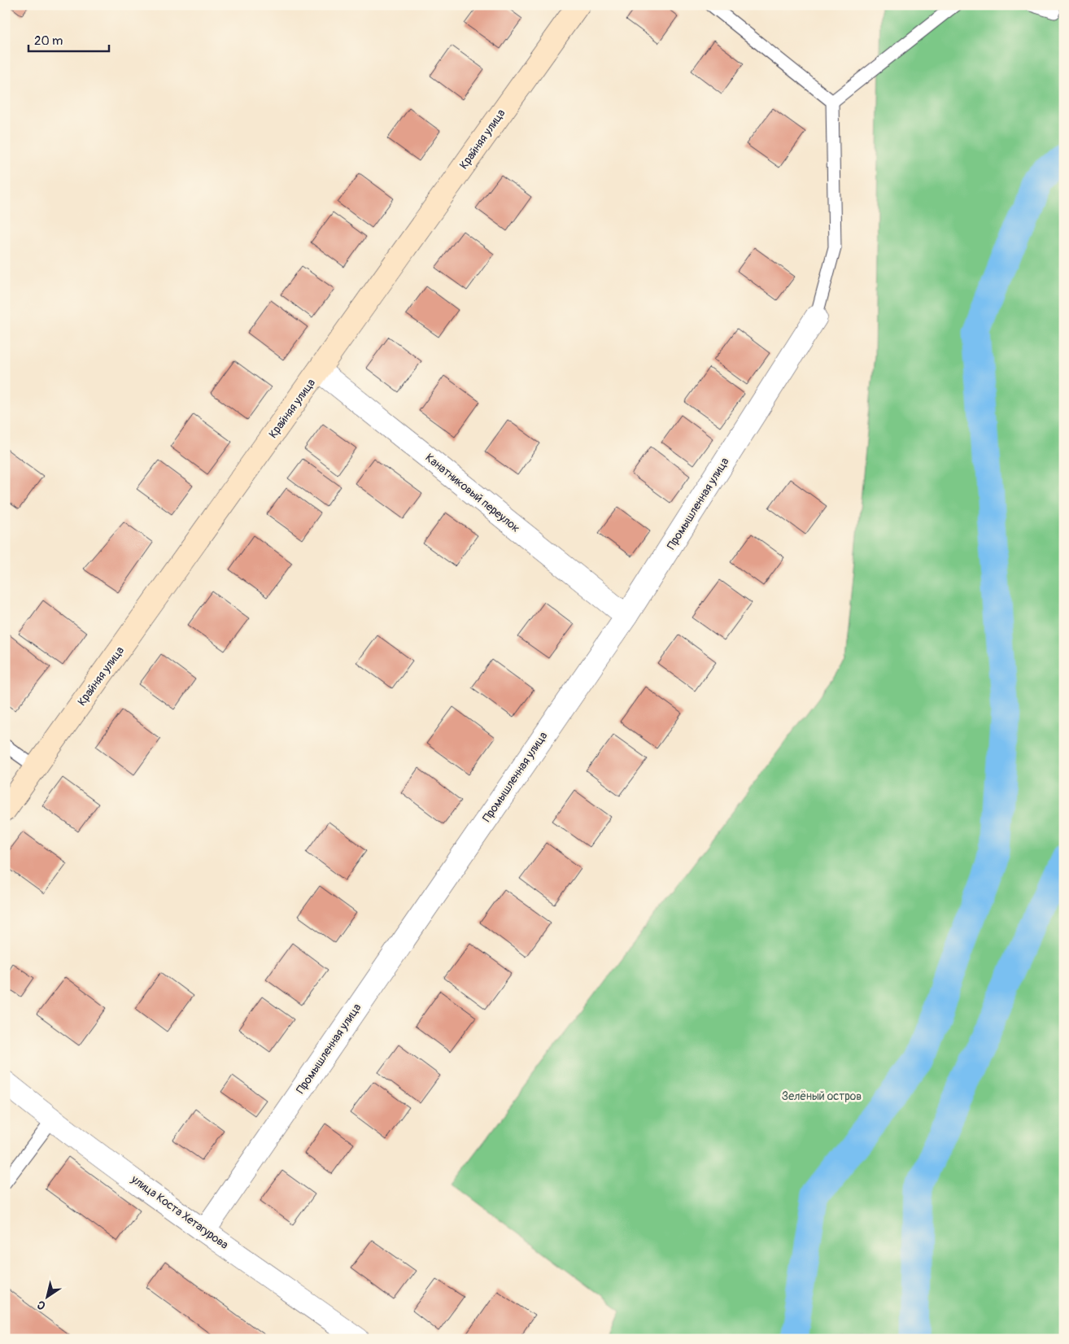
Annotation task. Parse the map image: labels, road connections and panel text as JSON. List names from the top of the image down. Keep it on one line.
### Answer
{"streets":{"street":["Крайняя улица","Канатниковый переулок","Промышленная улица","улица Коста Хетагурова"]},"crossings":[["Крайняя улица","Канатниковый переулок"],["Канатниковый переулок","Промышленная улица"],["Промышленная улица","улица Коста Хетагурова"]],"parks":["Зелёный остров"],"scale_bar":"20 m","north":"bottom left"}
